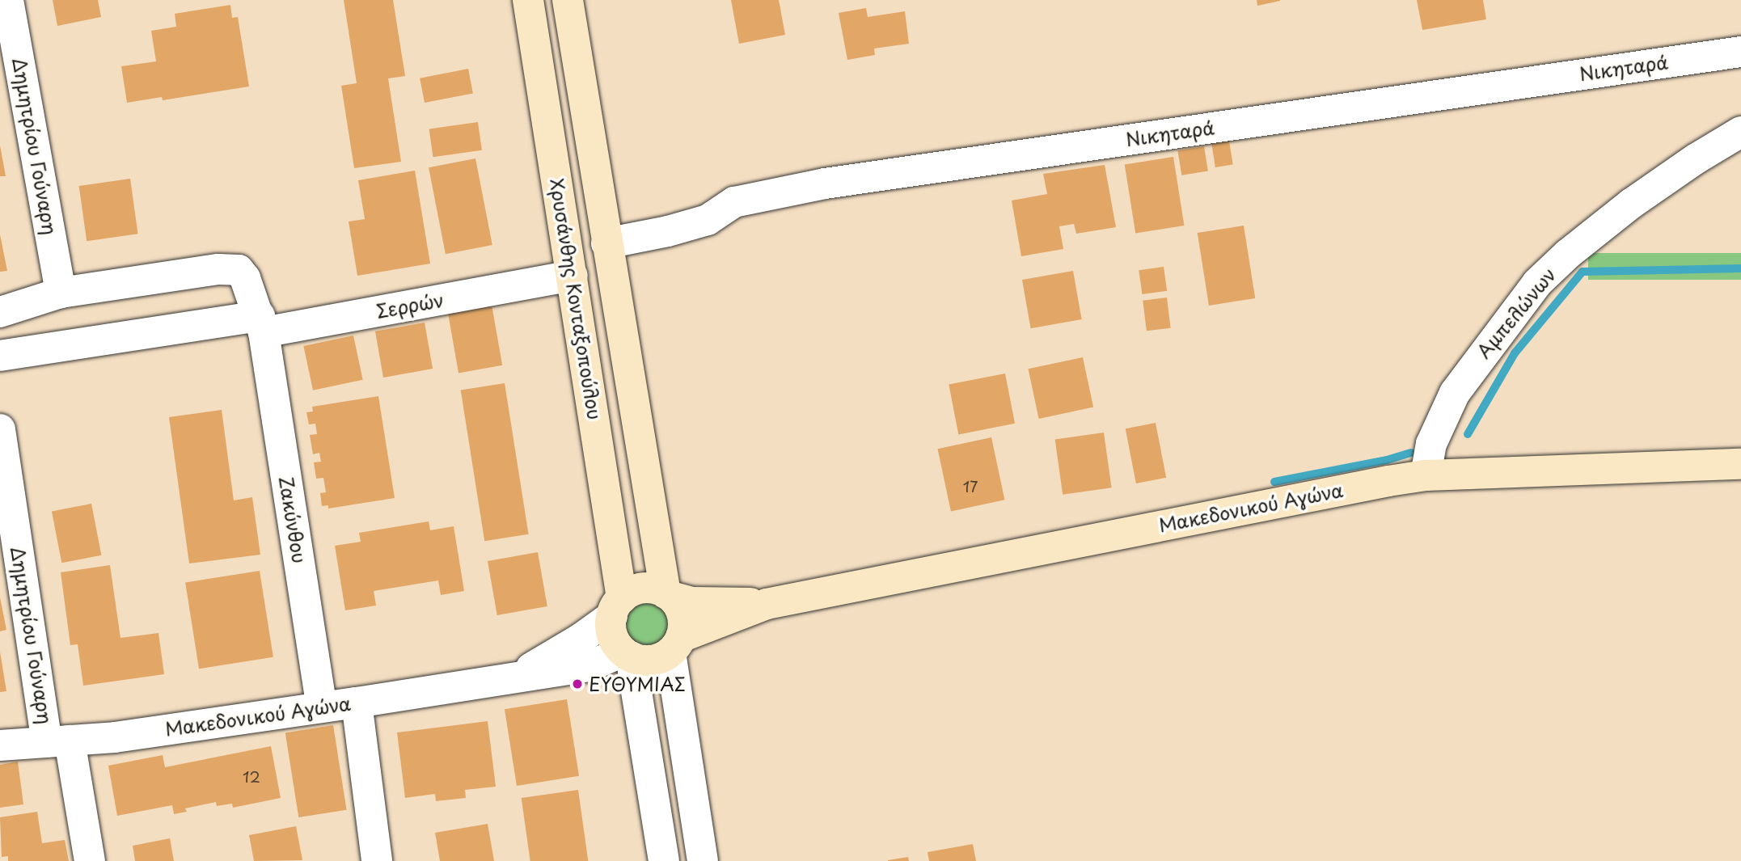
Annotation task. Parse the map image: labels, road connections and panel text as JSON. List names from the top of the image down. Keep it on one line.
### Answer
{"streets":{"main road":["Χρυσάνθης Κονταξοπούλου","Μακεδονικού Αγώνα"],"street":["Νικηταρά","Δημητρίου Γούναρη","Σερρών","Αμπελώνων","Ζακύνθου"]},"crossings":[["Δημητρίου Γούναρη","Μακεδονικού Αγώνα"],["Χρυσάνθης Κονταξοπούλου","Σερρών"],["Χρυσάνθης Κονταξοπούλου","Μακεδονικού Αγώνα"],["Σερρών","Ζακύνθου"],["Αμπελώνων","Μακεδονικού Αγώνα"],["Μακεδονικού Αγώνα","Ζακύνθου"]],"places":["ΕΥΘΥΜΙΑΣ"],"house_numbers":["17","12"]}
